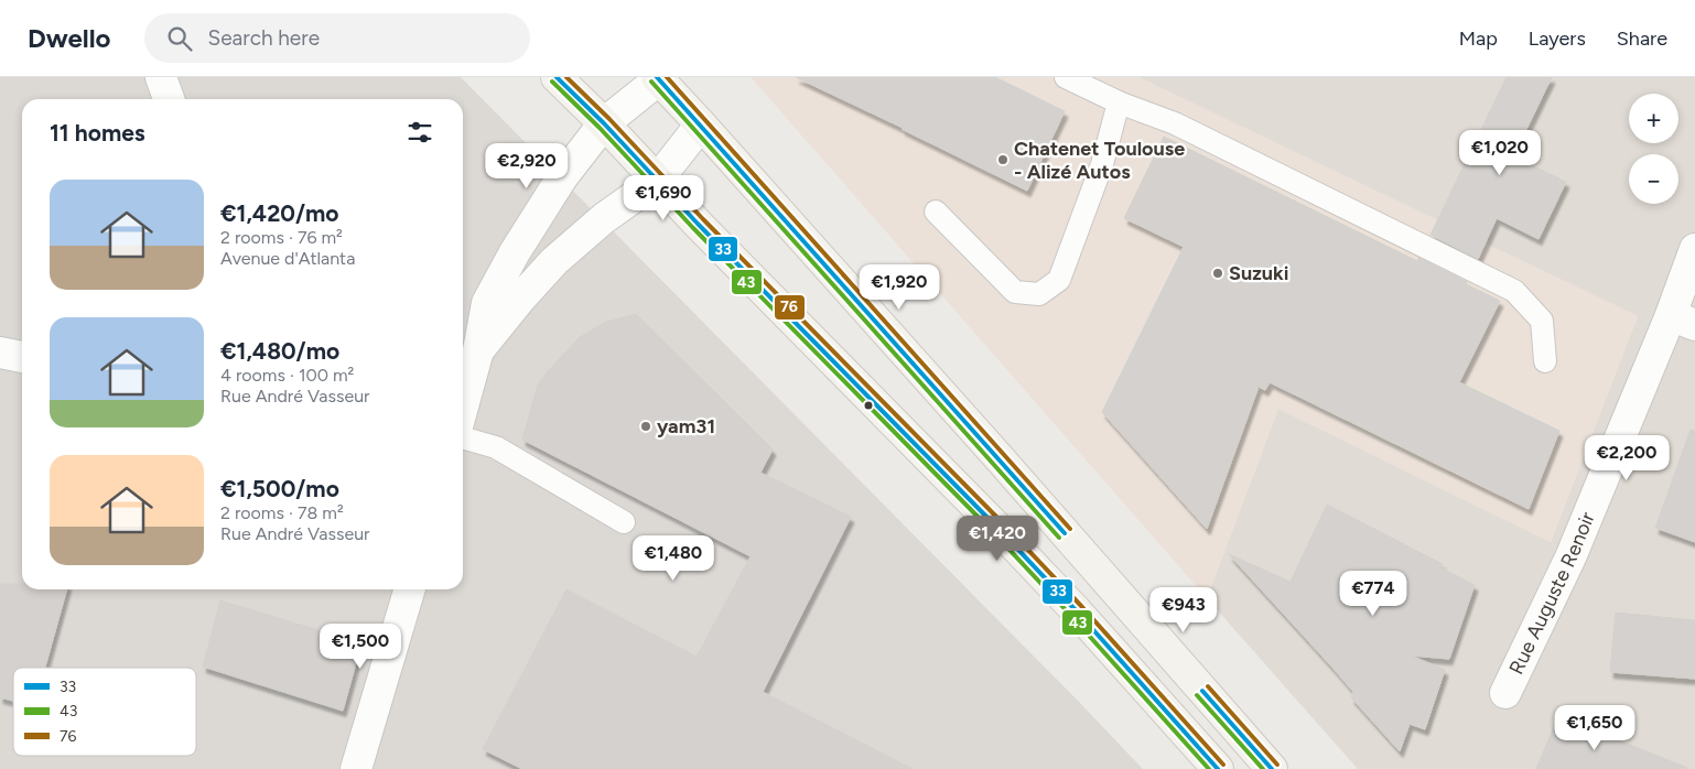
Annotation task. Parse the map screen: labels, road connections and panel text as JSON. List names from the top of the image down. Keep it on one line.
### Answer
{"streets":{"street":["Rue Auguste Renoir"]},"places":["Chatenet Toulouse - Alizé Autos","Suzuki","yam31"],"lines":["transit line 33","transit line 76","transit line 43"],"legend":["33","43","76"],"page":{"header":"Dwello","search":"Search here","nav":["Map","Layers","Share"],"map_buttons":["+","−"],"heading":"11 homes","price":["€1,020","€2,920","€1,690","€1,920","€2,200","€1,420","€1,480","€774","€943","€1,500","€1,650"],"list":[{"name":"€1,420/mo","note":"2 rooms · 76 m² · Avenue d'Atlanta"},{"name":"€1,480/mo","note":"4 rooms · 100 m² · Rue André Vasseur"},{"name":"€1,500/mo","note":"2 rooms · 78 m² · Rue André Vasseur"}]}}
